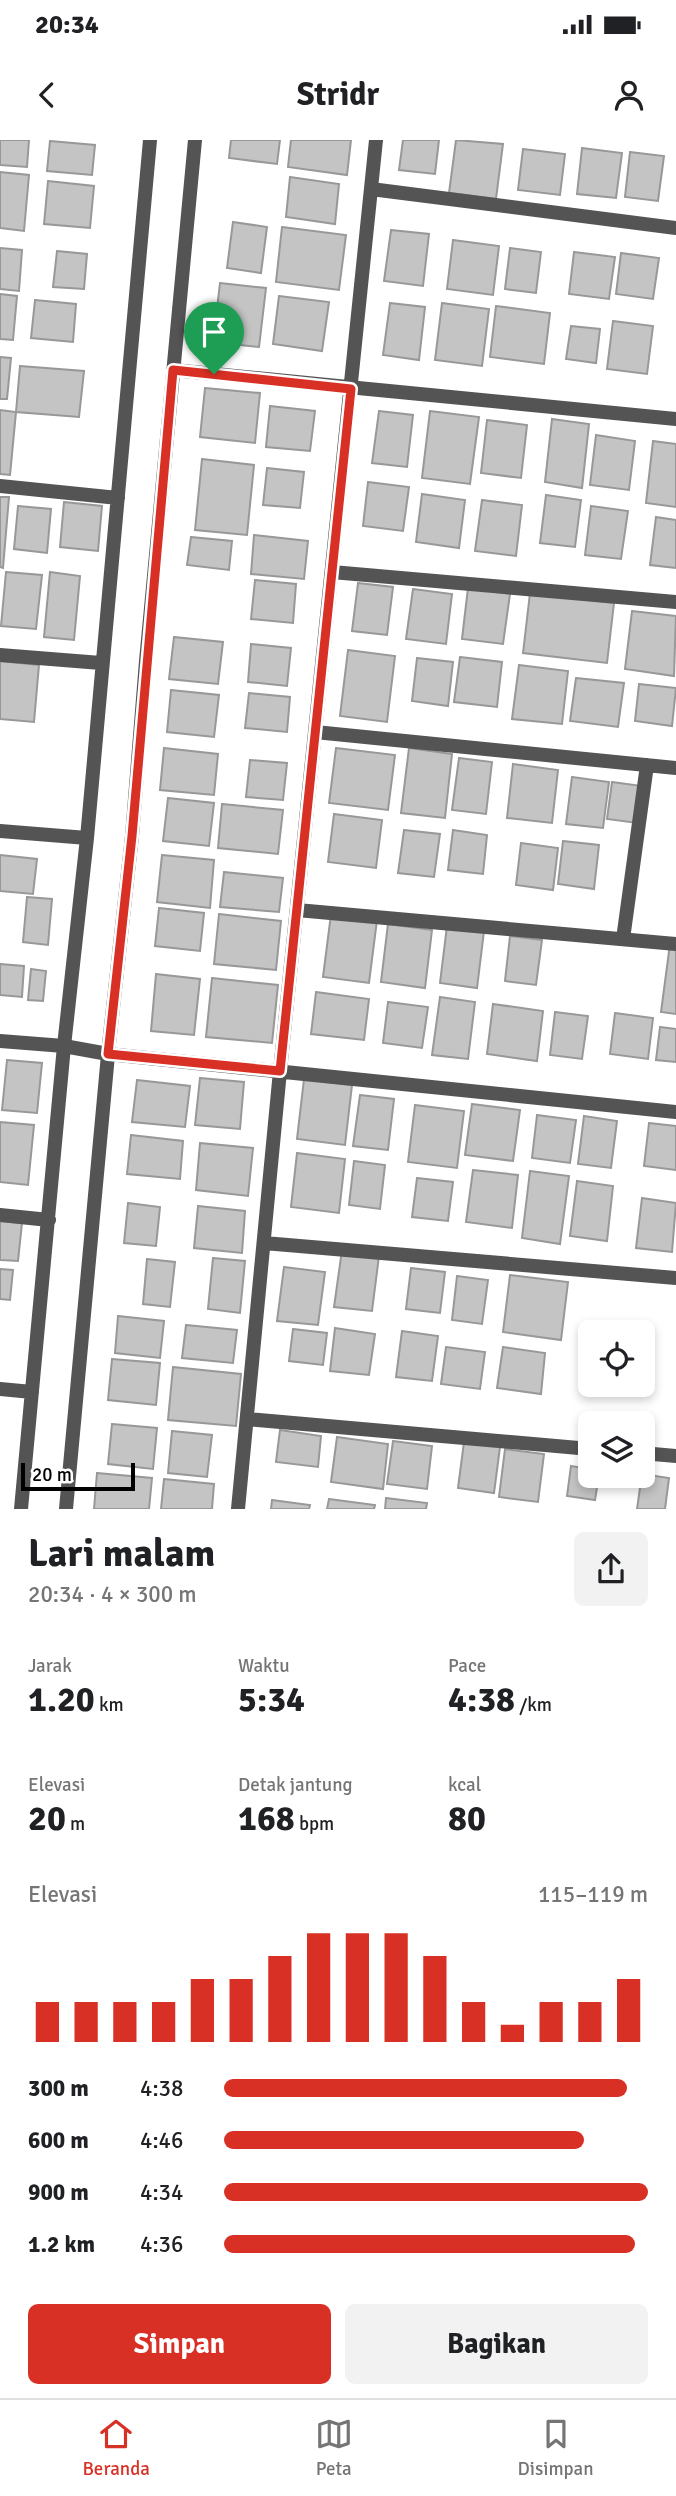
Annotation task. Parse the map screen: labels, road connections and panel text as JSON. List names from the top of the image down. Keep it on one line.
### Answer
{"scale_bar":"20 m","page":{"status":"20:34","header":"Stridr","scale":"20 m","heading":["Lari malam","20:34 · 4 × 300 m"],"stats":[["Jarak","1.20 km"],["Waktu","5:34"],["Pace","4:38 /km"],["Elevasi","20 m"],["Detak jantung","168 bpm"],["kcal","80"]],"chart":["Elevasi","115–119 m"],"list":[{"name":"300 m","note":"4:38"},{"name":"600 m","note":"4:46"},{"name":"900 m","note":"4:34"},{"name":"1.2 km","note":"4:36"}],"buttons":["Simpan","Bagikan"],"tabs":["Beranda","Peta","Disimpan"]}}
